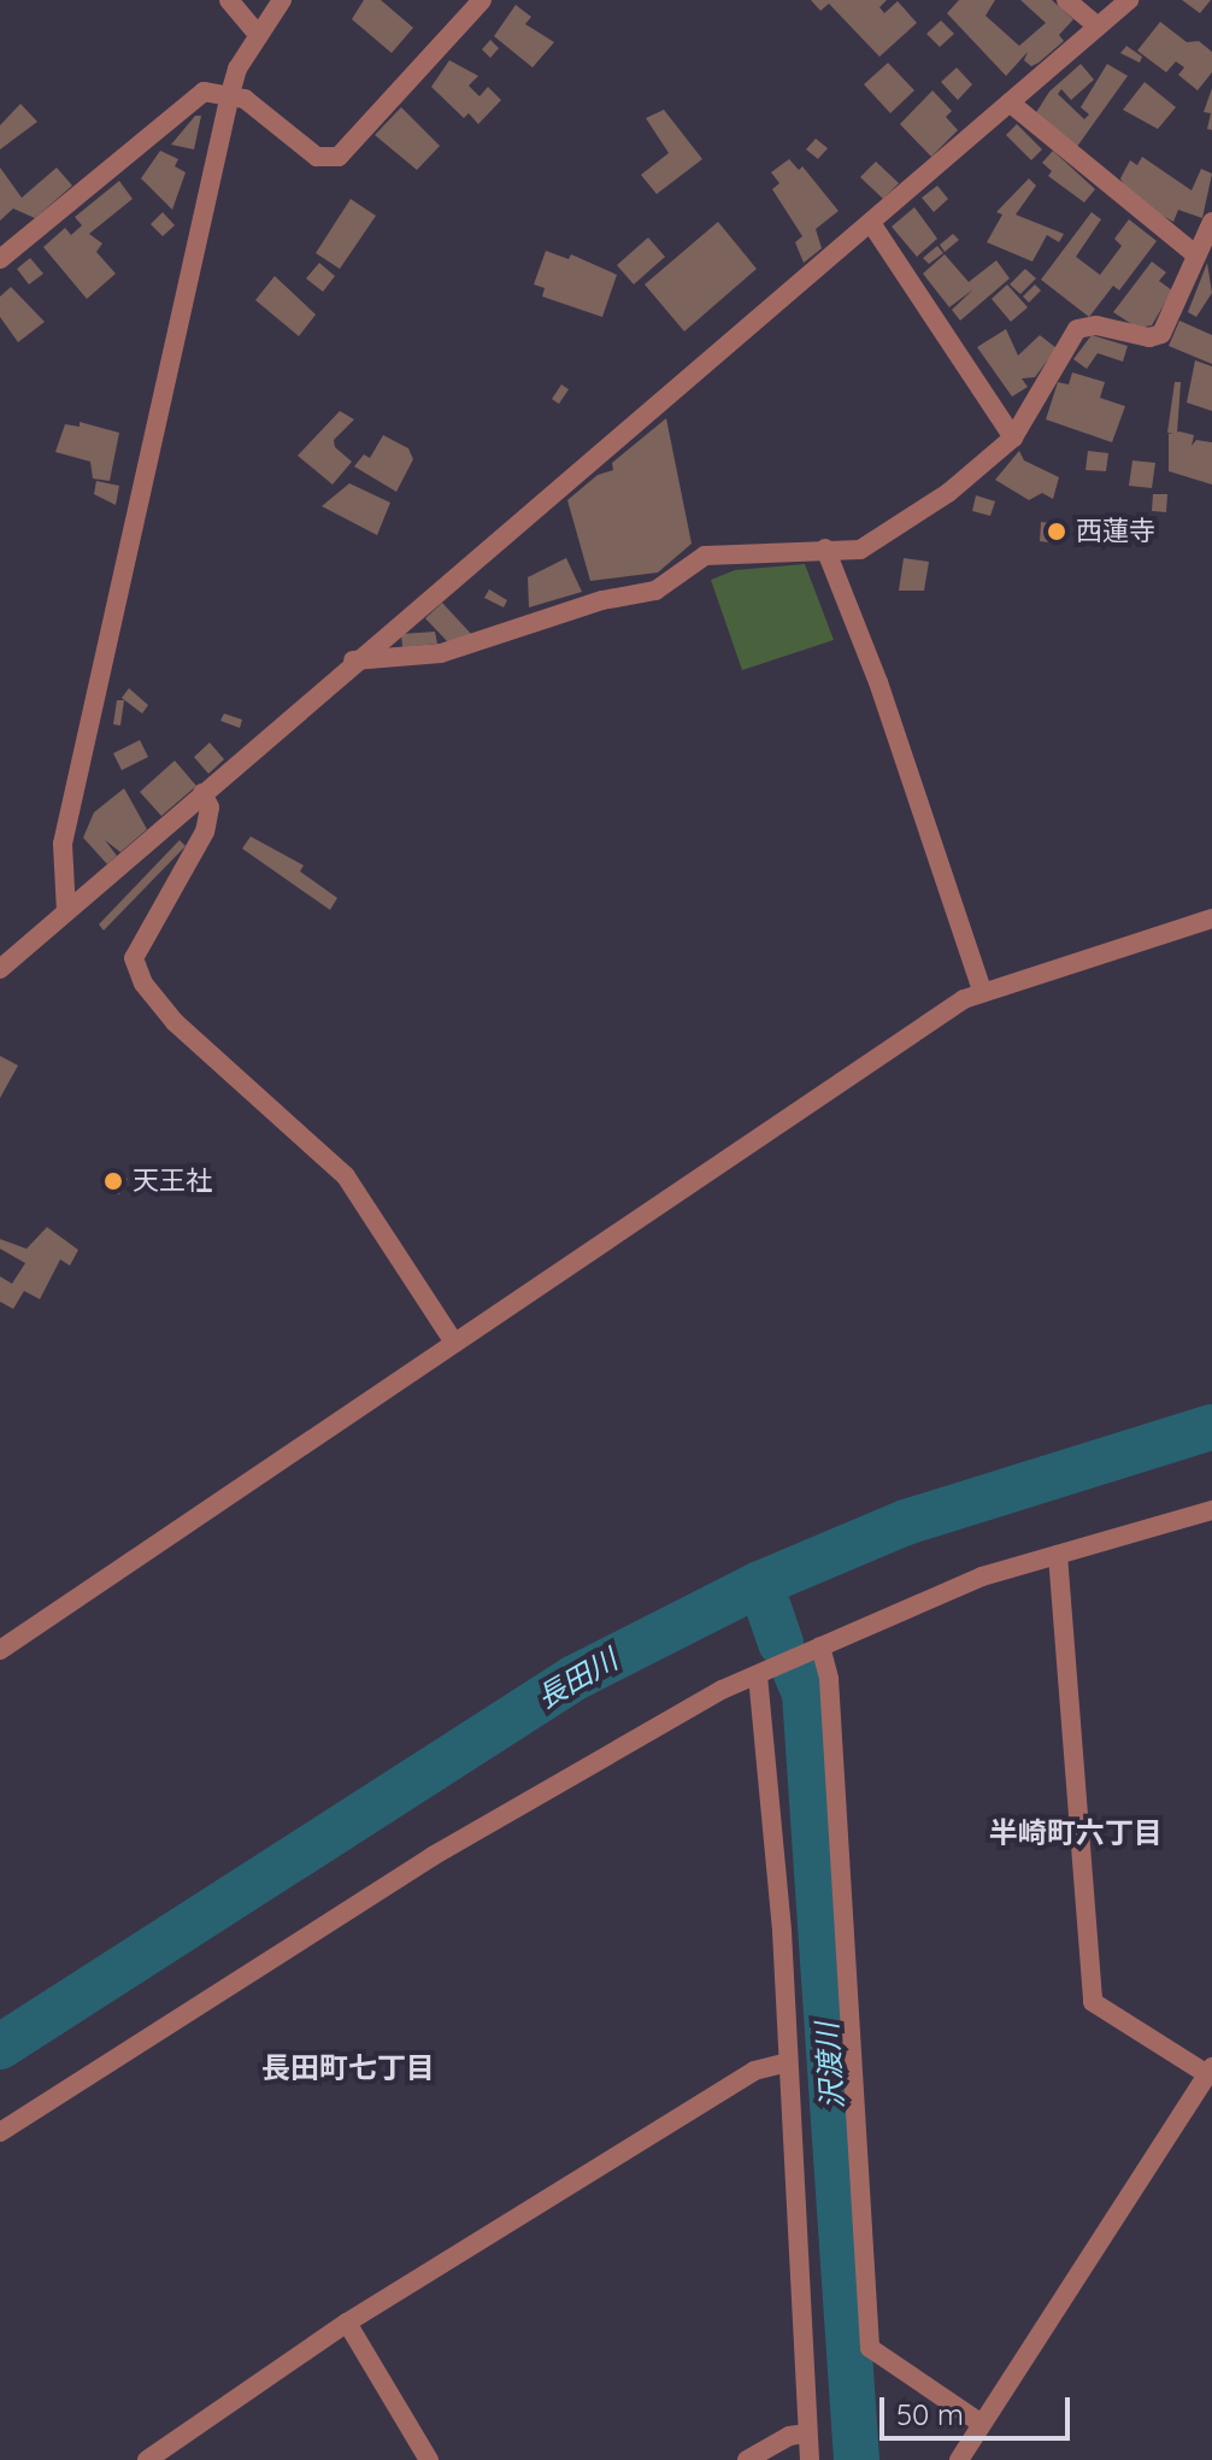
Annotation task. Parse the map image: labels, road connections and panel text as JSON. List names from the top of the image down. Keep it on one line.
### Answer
{"districts":["半崎町六丁目","長田町七丁目"],"water":["長田川","沢渡川"],"places":["西蓮寺","天王社"],"scale_bar":"50 m"}
